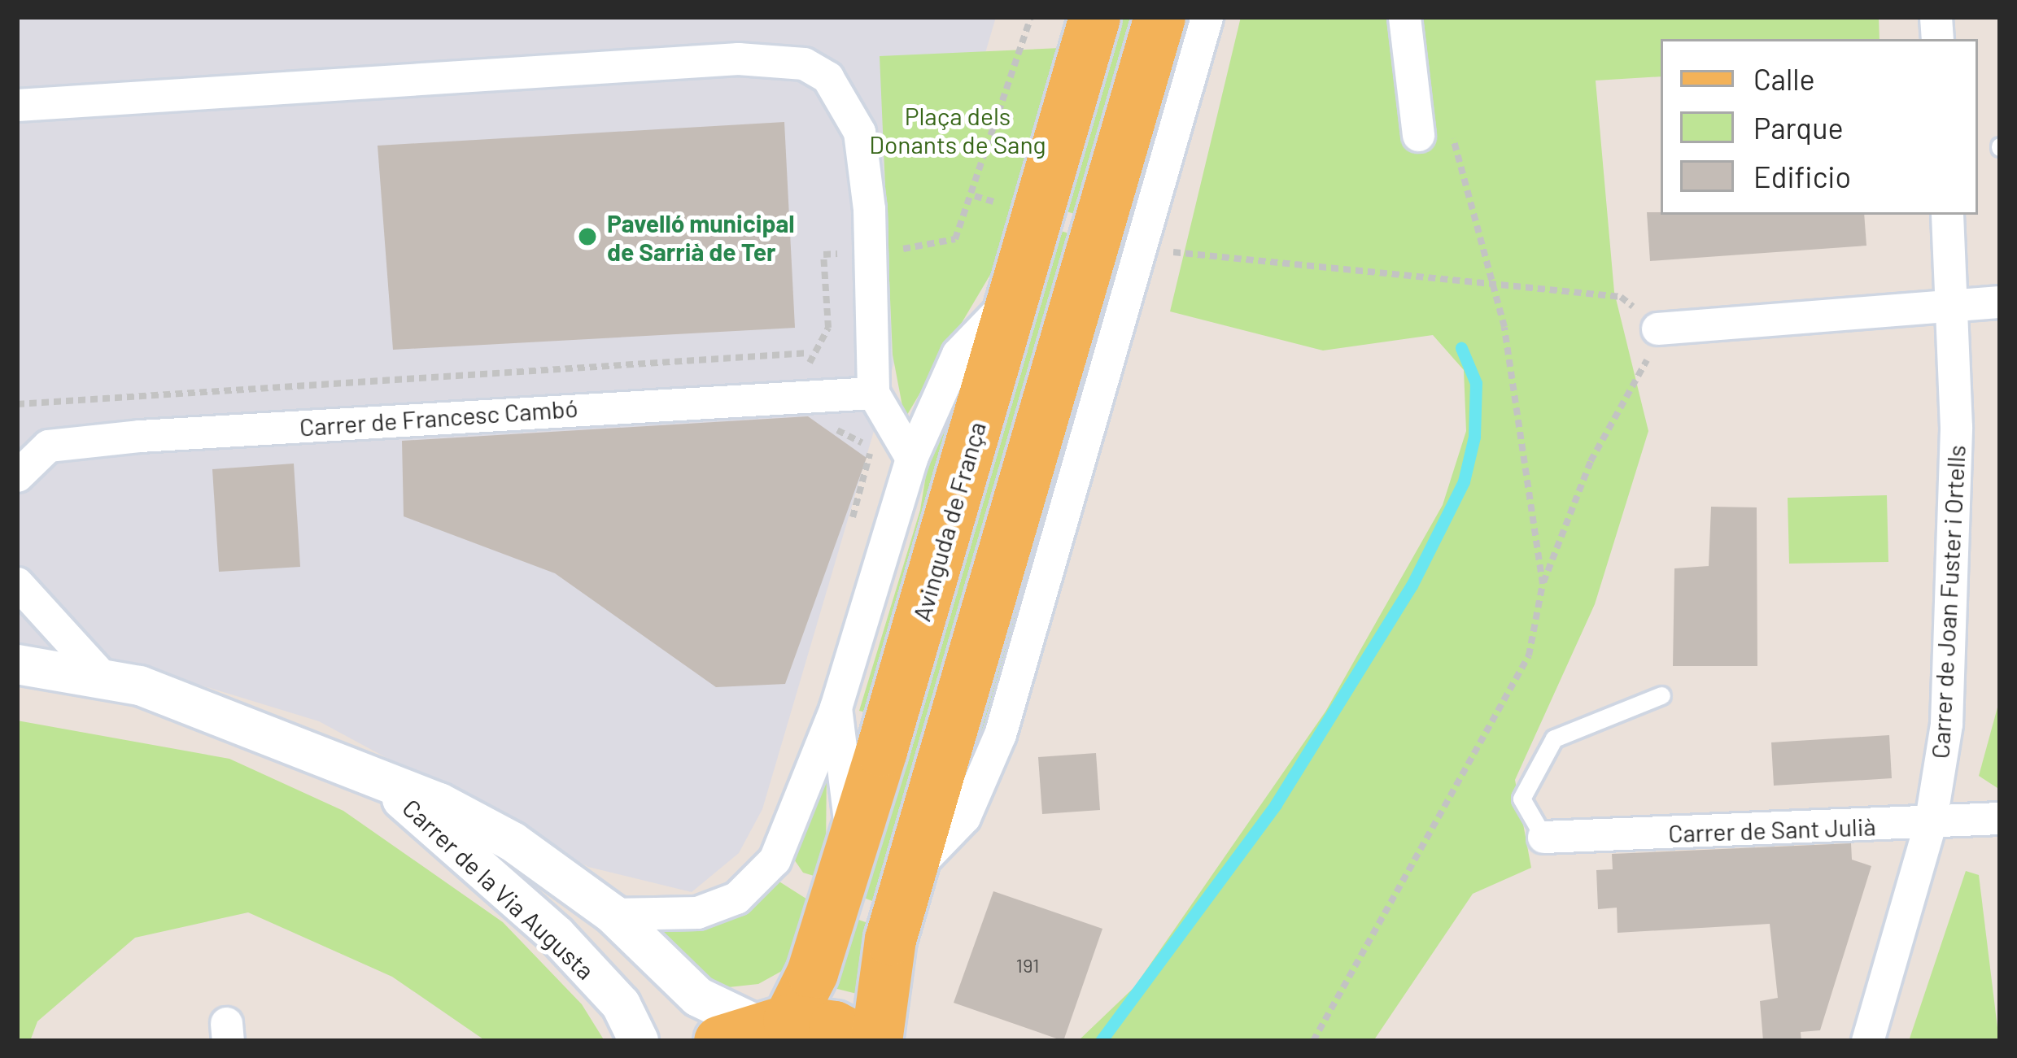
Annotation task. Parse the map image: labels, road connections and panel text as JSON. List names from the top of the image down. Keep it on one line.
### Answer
{"streets":{"main road":["Avinguda de França"],"street":["Carrer de Francesc Cambó","Carrer de Joan Fuster i Ortells","Carrer de Sant Julià","Carrer de la Via Augusta"]},"crossings":[["Avinguda de França","Carrer de la Via Augusta"],["Carrer de Joan Fuster i Ortells","Carrer de Sant Julià"]],"parks":["Plaça dels Donants de Sang"],"places":["Pavelló municipal de Sarrià de Ter"],"house_numbers":["191"],"legend":["Calle","Parque","Edificio"]}
